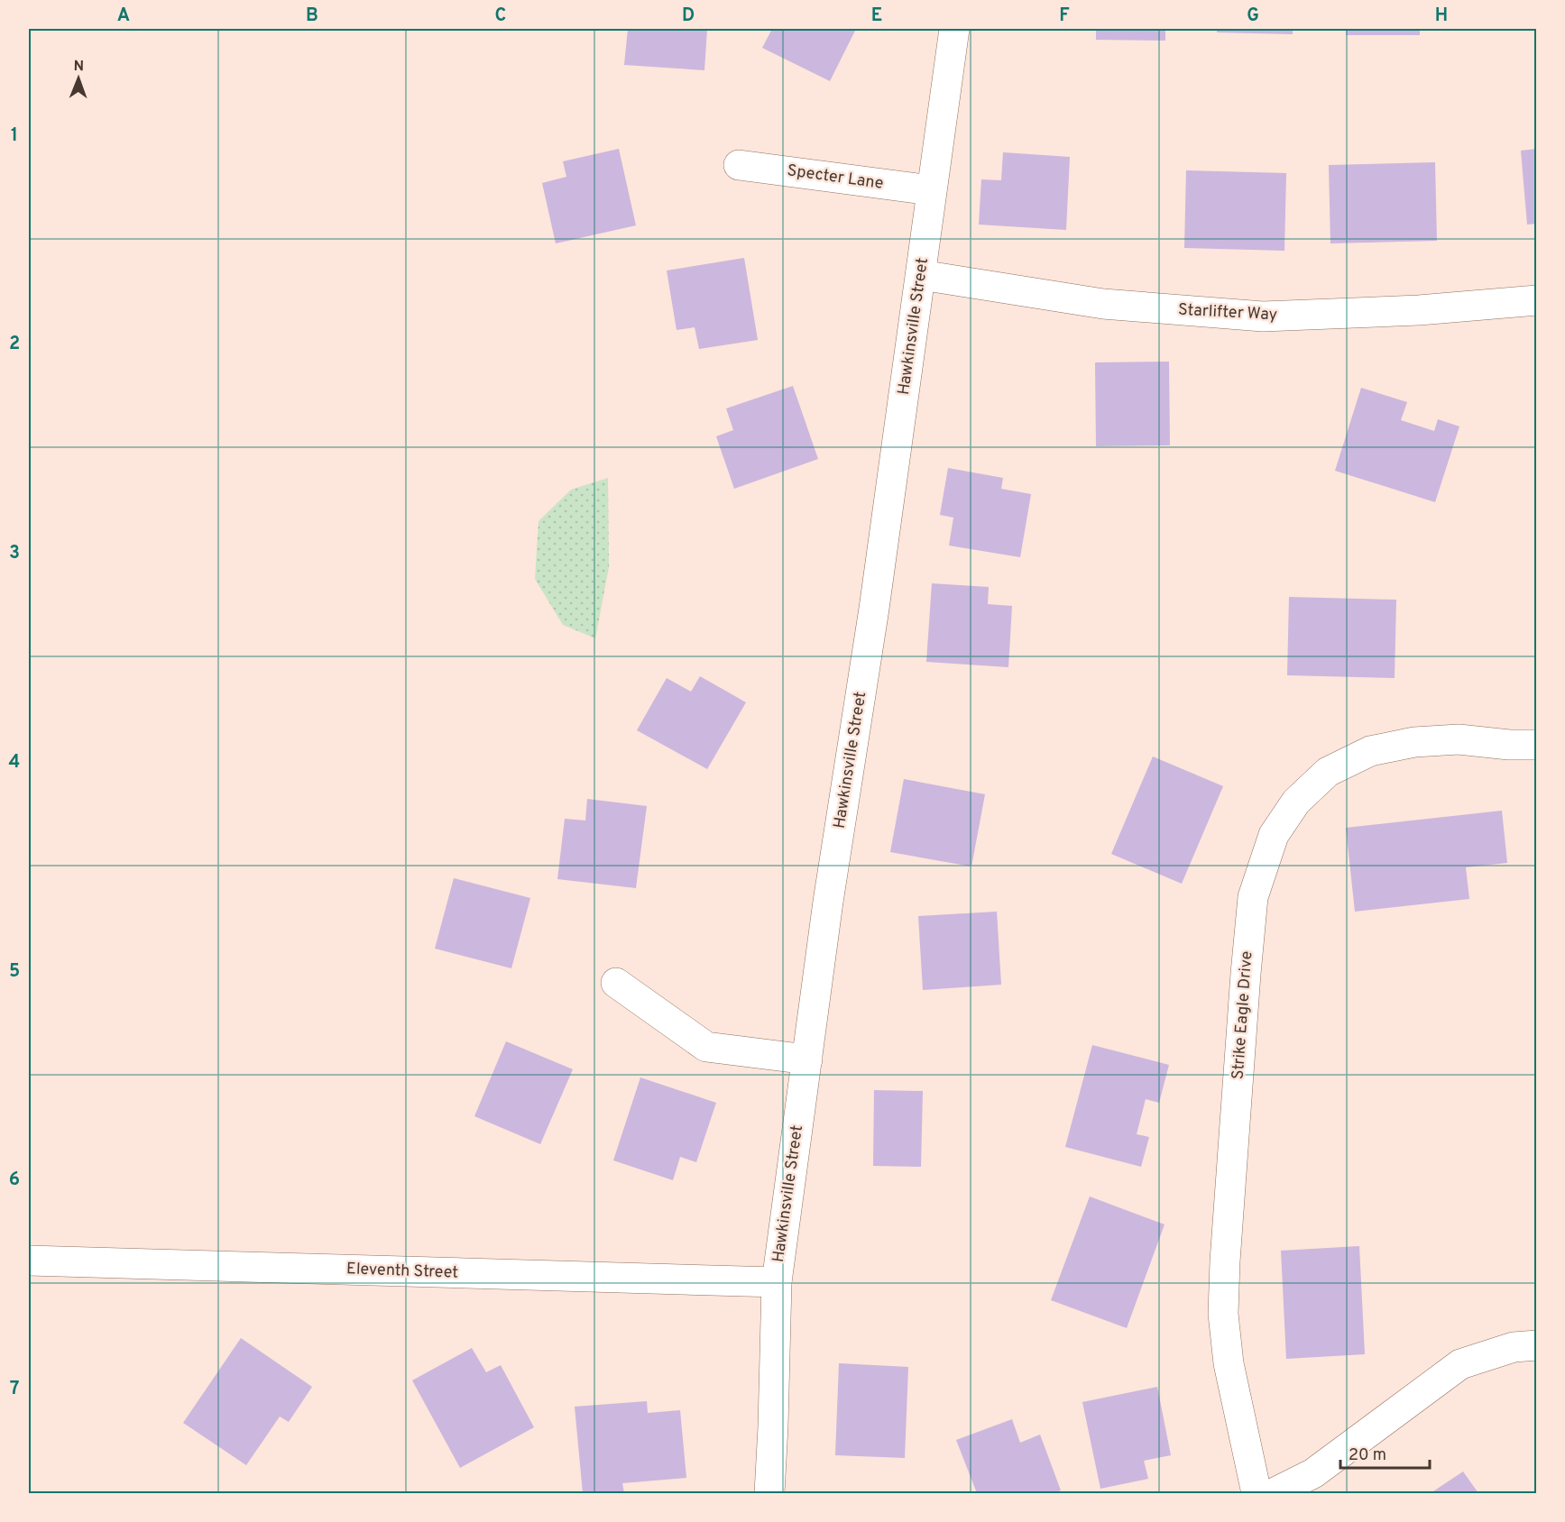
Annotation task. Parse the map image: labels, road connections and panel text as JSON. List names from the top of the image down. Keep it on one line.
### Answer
{"streets":{"street":["Specter Lane","Starlifter Way","Hawkinsville Street","Strike Eagle Drive","Eleventh Street"]},"crossings":[["Specter Lane","Hawkinsville Street"],["Starlifter Way","Hawkinsville Street"],["Hawkinsville Street","Eleventh Street"]],"scale_bar":"20 m","north":"top","grid":{"columns":["A","B","C","D","E","F","G","H"],"rows":["1","2","3","4","5","6","7"]}}
